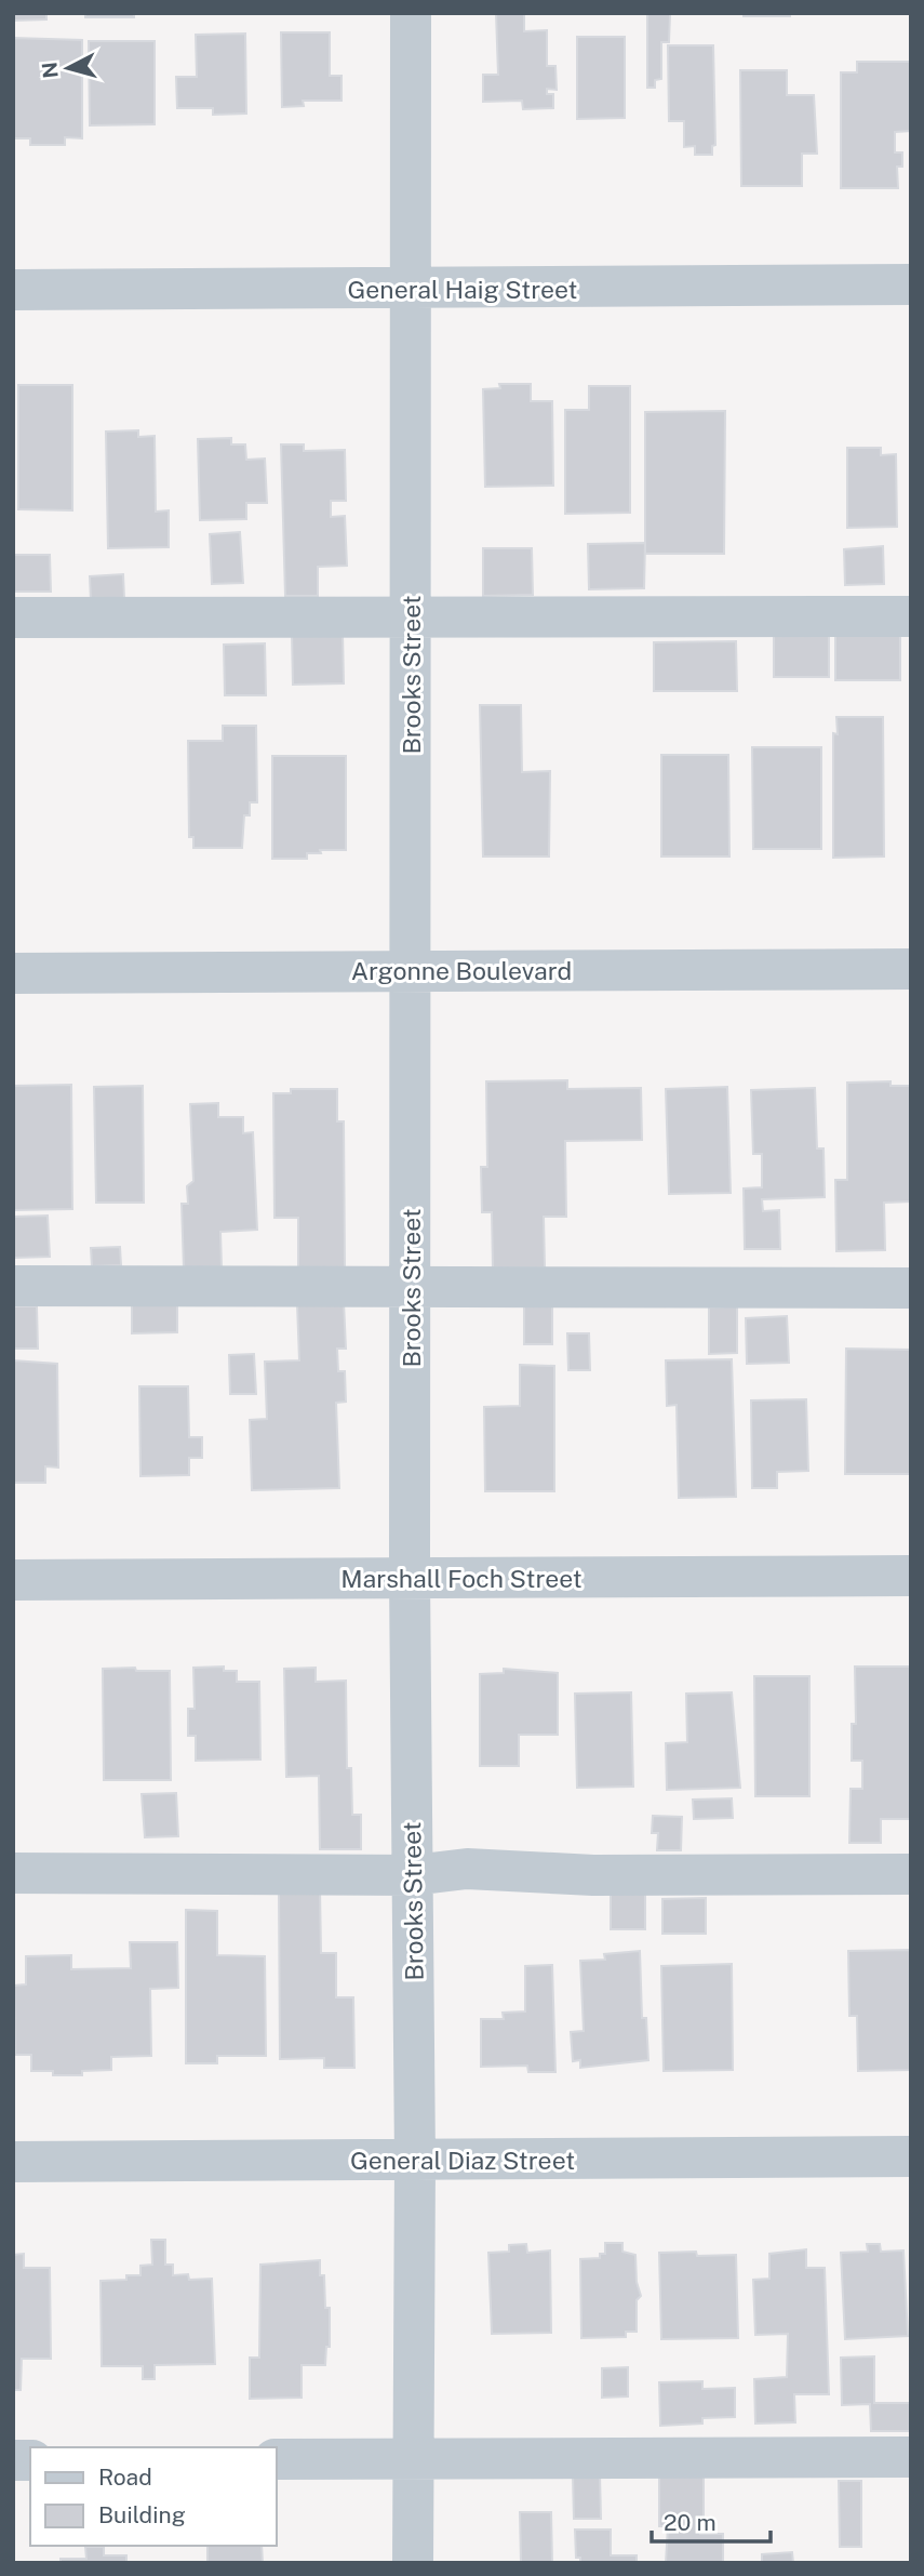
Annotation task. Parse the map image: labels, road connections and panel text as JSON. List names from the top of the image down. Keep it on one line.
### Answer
{"streets":{"street":["General Haig Street","Brooks Street","Argonne Boulevard","Marshall Foch Street","General Diaz Street"]},"crossings":[["General Haig Street","Brooks Street"],["Brooks Street","Argonne Boulevard"],["Brooks Street","Marshall Foch Street"],["Brooks Street","General Diaz Street"]],"legend":["Road","Building"],"scale_bar":"20 m","north":"left"}
